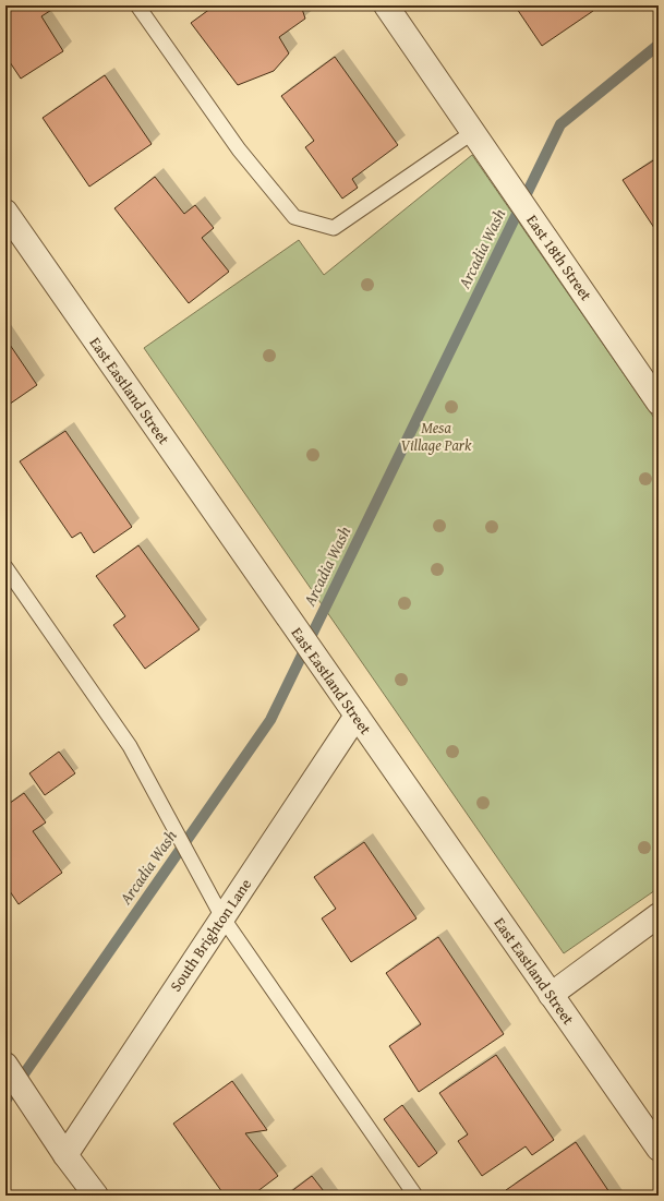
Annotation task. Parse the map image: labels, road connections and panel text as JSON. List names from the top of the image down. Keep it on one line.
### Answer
{"streets":{"street":["East 18th Street","East Eastland Street","South Brighton Lane"]},"crossings":[["East Eastland Street","South Brighton Lane"]],"water":["Arcadia Wash"],"parks":["Mesa Village Park"]}
